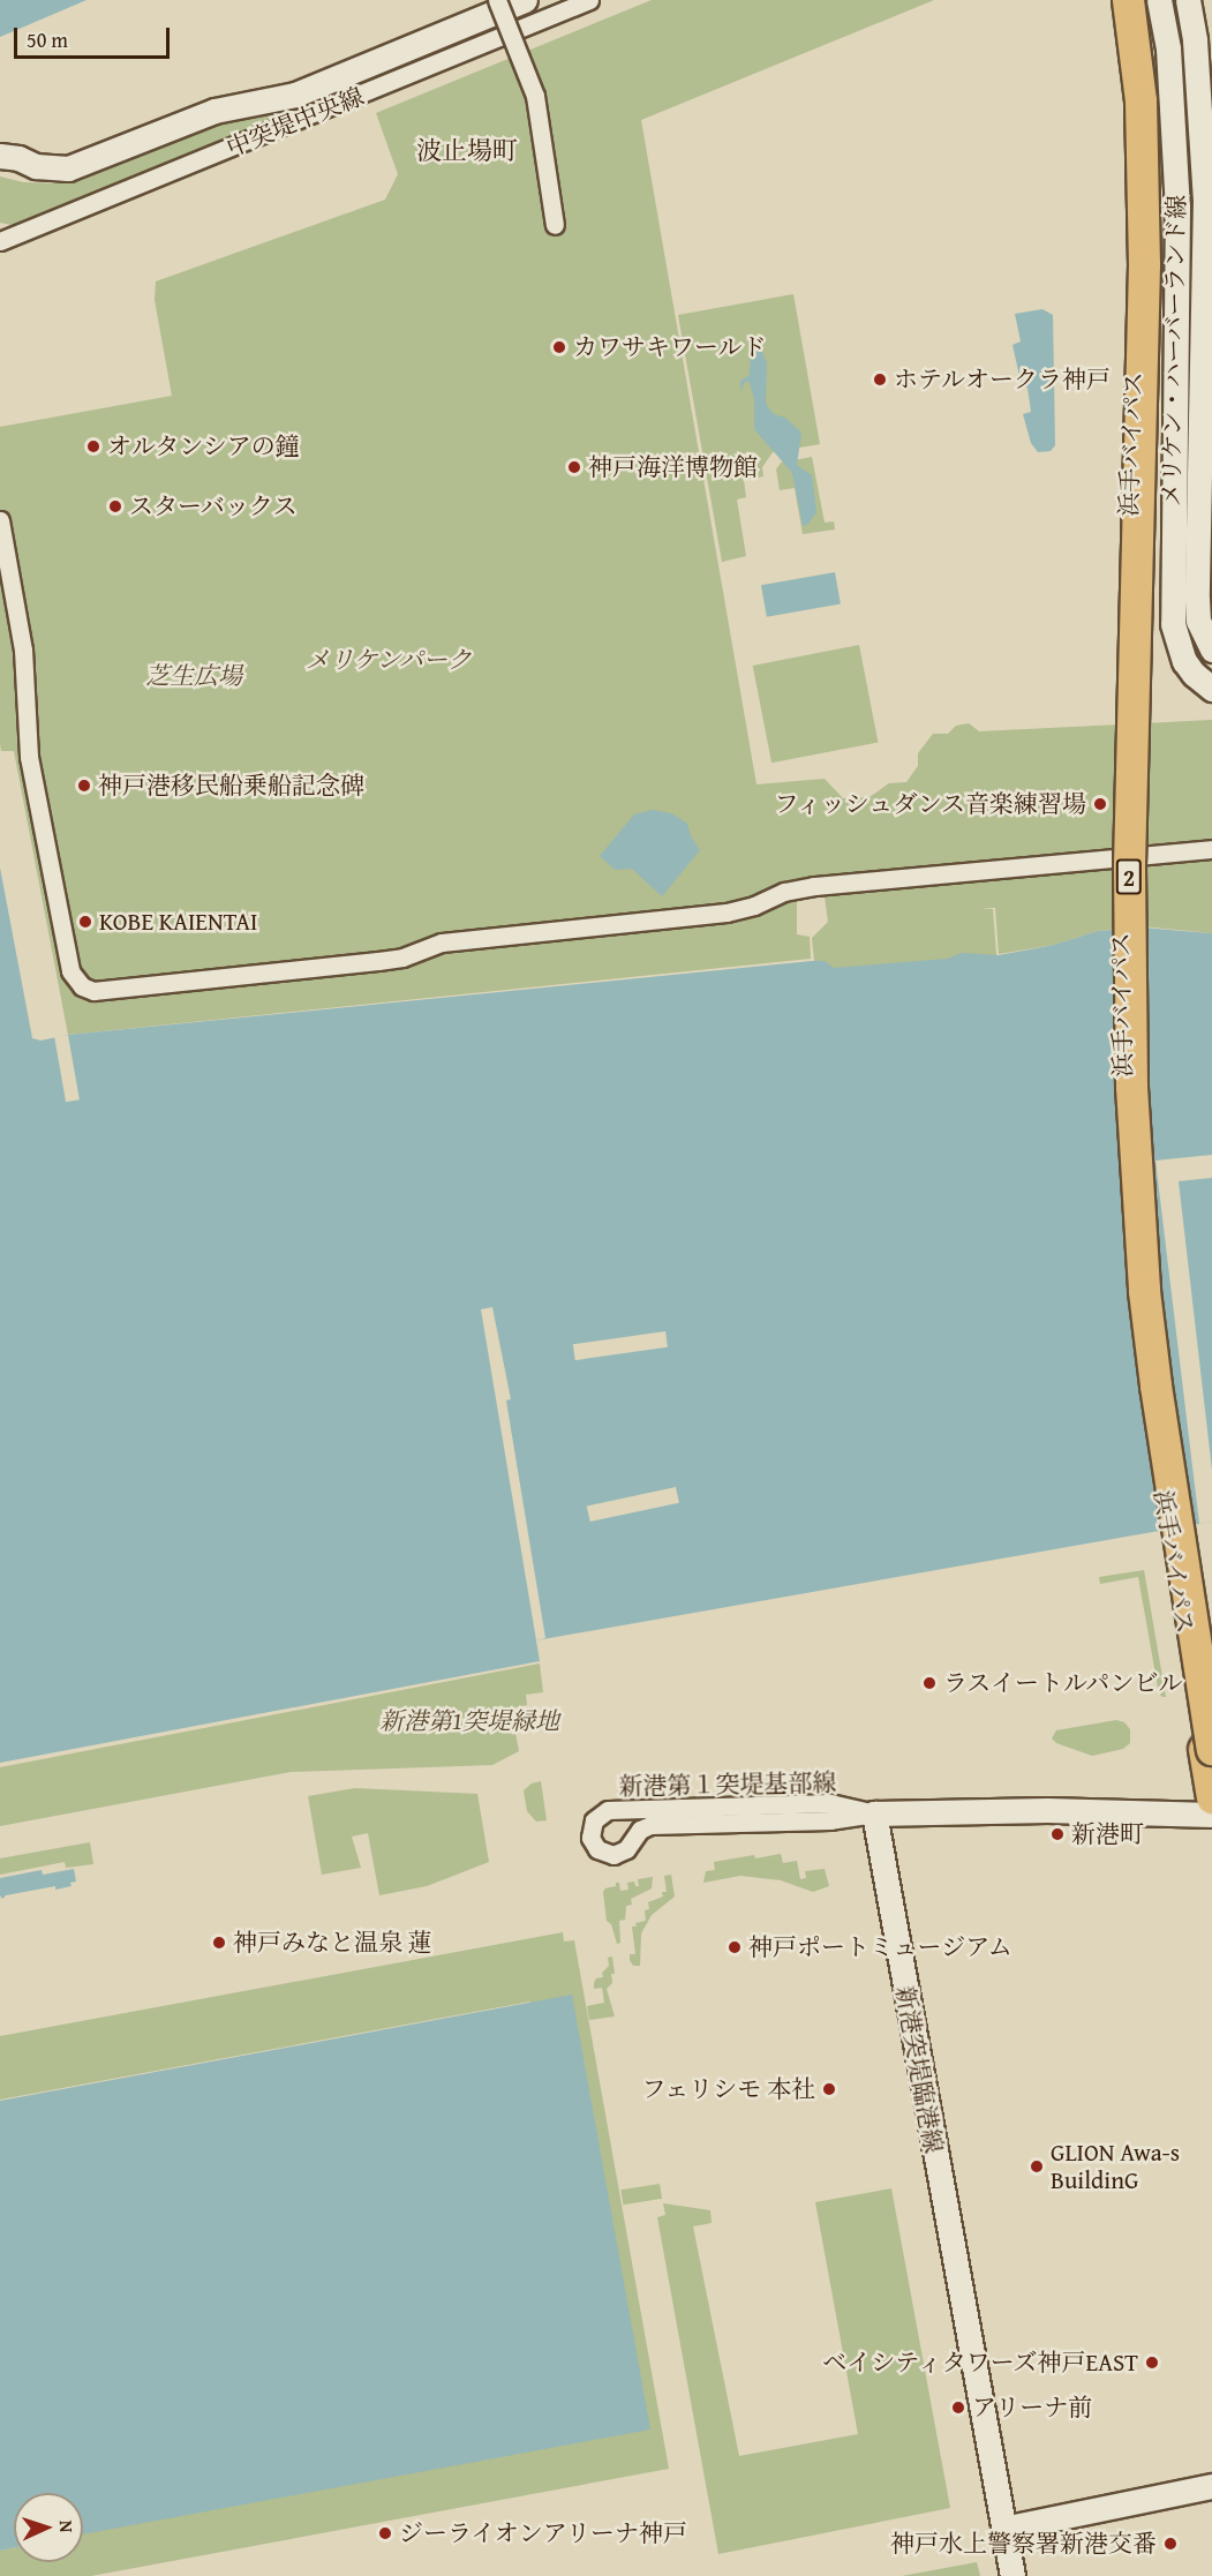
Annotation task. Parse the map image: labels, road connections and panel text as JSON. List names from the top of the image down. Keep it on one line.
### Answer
{"streets":{"highway":["浜手バイパス","2"],"street":["中突堤中央線","メリケン・ハーバーランド線","新港第１突堤基部線","新港突堤臨港線"]},"crossings":[["新港第１突堤基部線","新港突堤臨港線"]],"districts":["波止場町"],"parks":["メリケンパーク","芝生広場","新港第1突堤緑地"],"places":["カワサキワールド","ホテルオークラ神戸","オルタンシアの鐘","神戸海洋博物館","スターバックス","神戸港移民船乗船記念碑","フィッシュダンス音楽練習場","KOBE KAIENTAI","ラスイートルパンビル","新港町","神戸みなと温泉 蓮","神戸ポートミュージアム","フェリシモ 本社","GLION Awa‐s BuildinG","ベイシティタワーズ神戸EAST","アリーナ前","ジーライオンアリーナ神戸","神戸水上警察署新港交番"],"scale_bar":"50 m","north":"right"}
